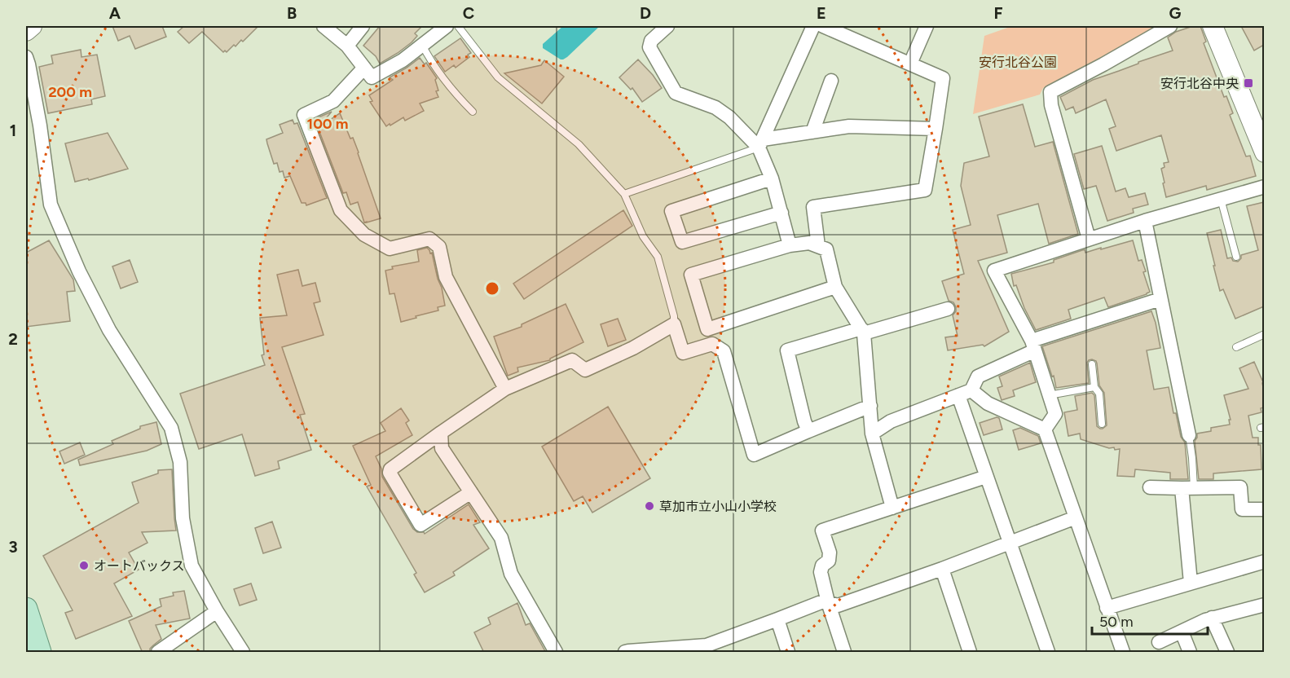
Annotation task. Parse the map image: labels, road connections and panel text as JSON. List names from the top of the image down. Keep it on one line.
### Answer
{"parks":["安行北谷公園"],"places":{"transit":["安行北谷中央"],"other":["草加市立小山小学校","オートバックス"]},"scale_bar":"50 m","grid":{"columns":["A","B","C","D","E","F","G"],"rows":["1","2","3"]},"rings":["200 m","100 m"]}
